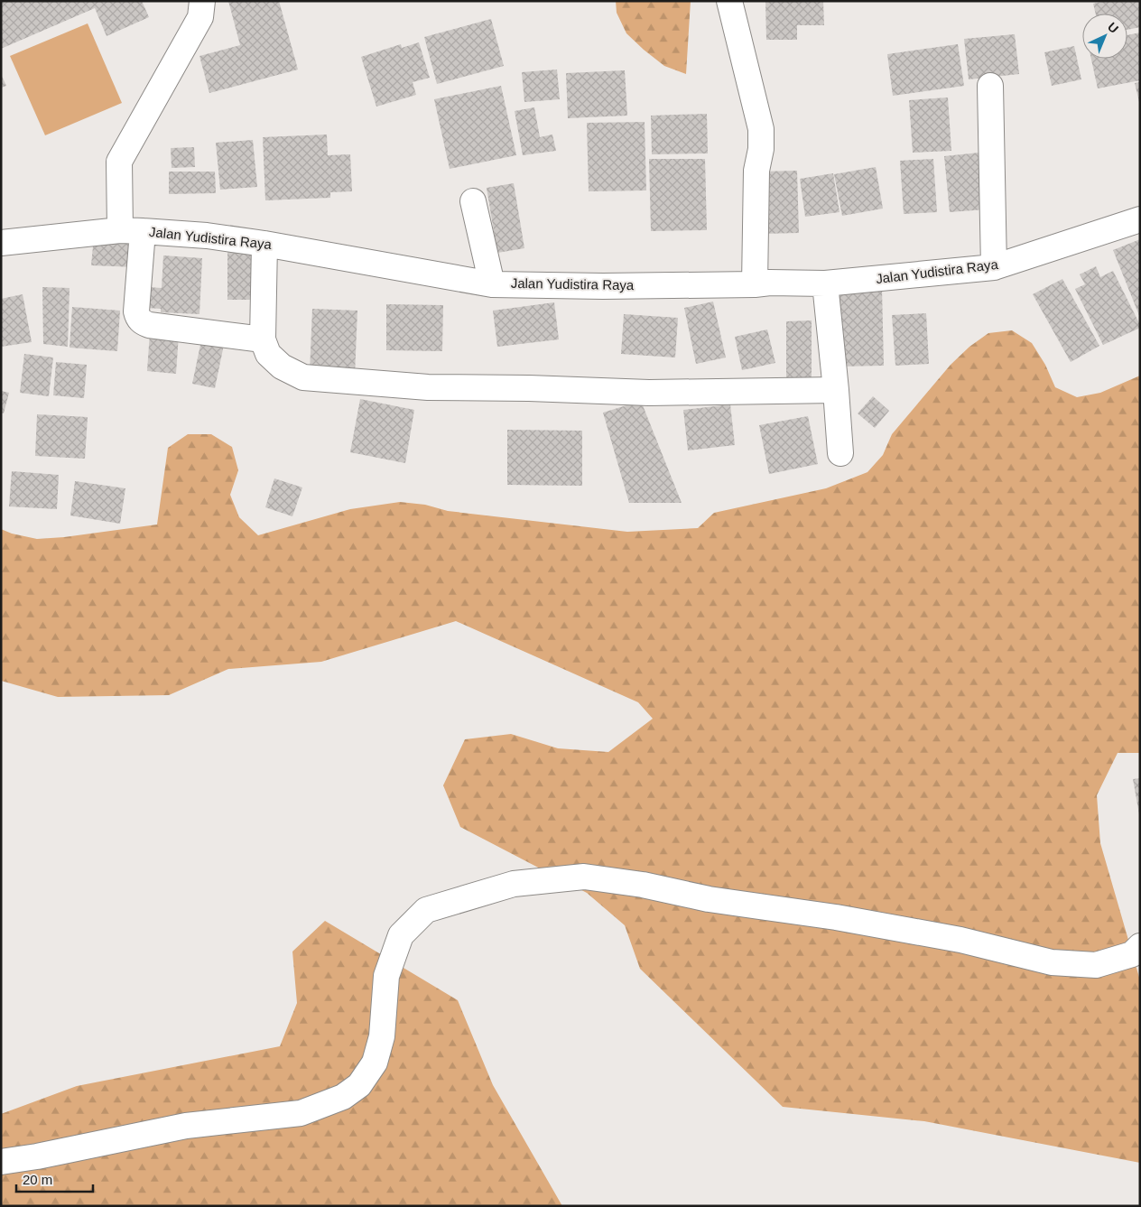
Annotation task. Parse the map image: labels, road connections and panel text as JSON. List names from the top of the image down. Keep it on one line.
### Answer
{"streets":{"street":["Jalan Yudistira Raya"]},"scale_bar":"20 m","north":"top right"}
